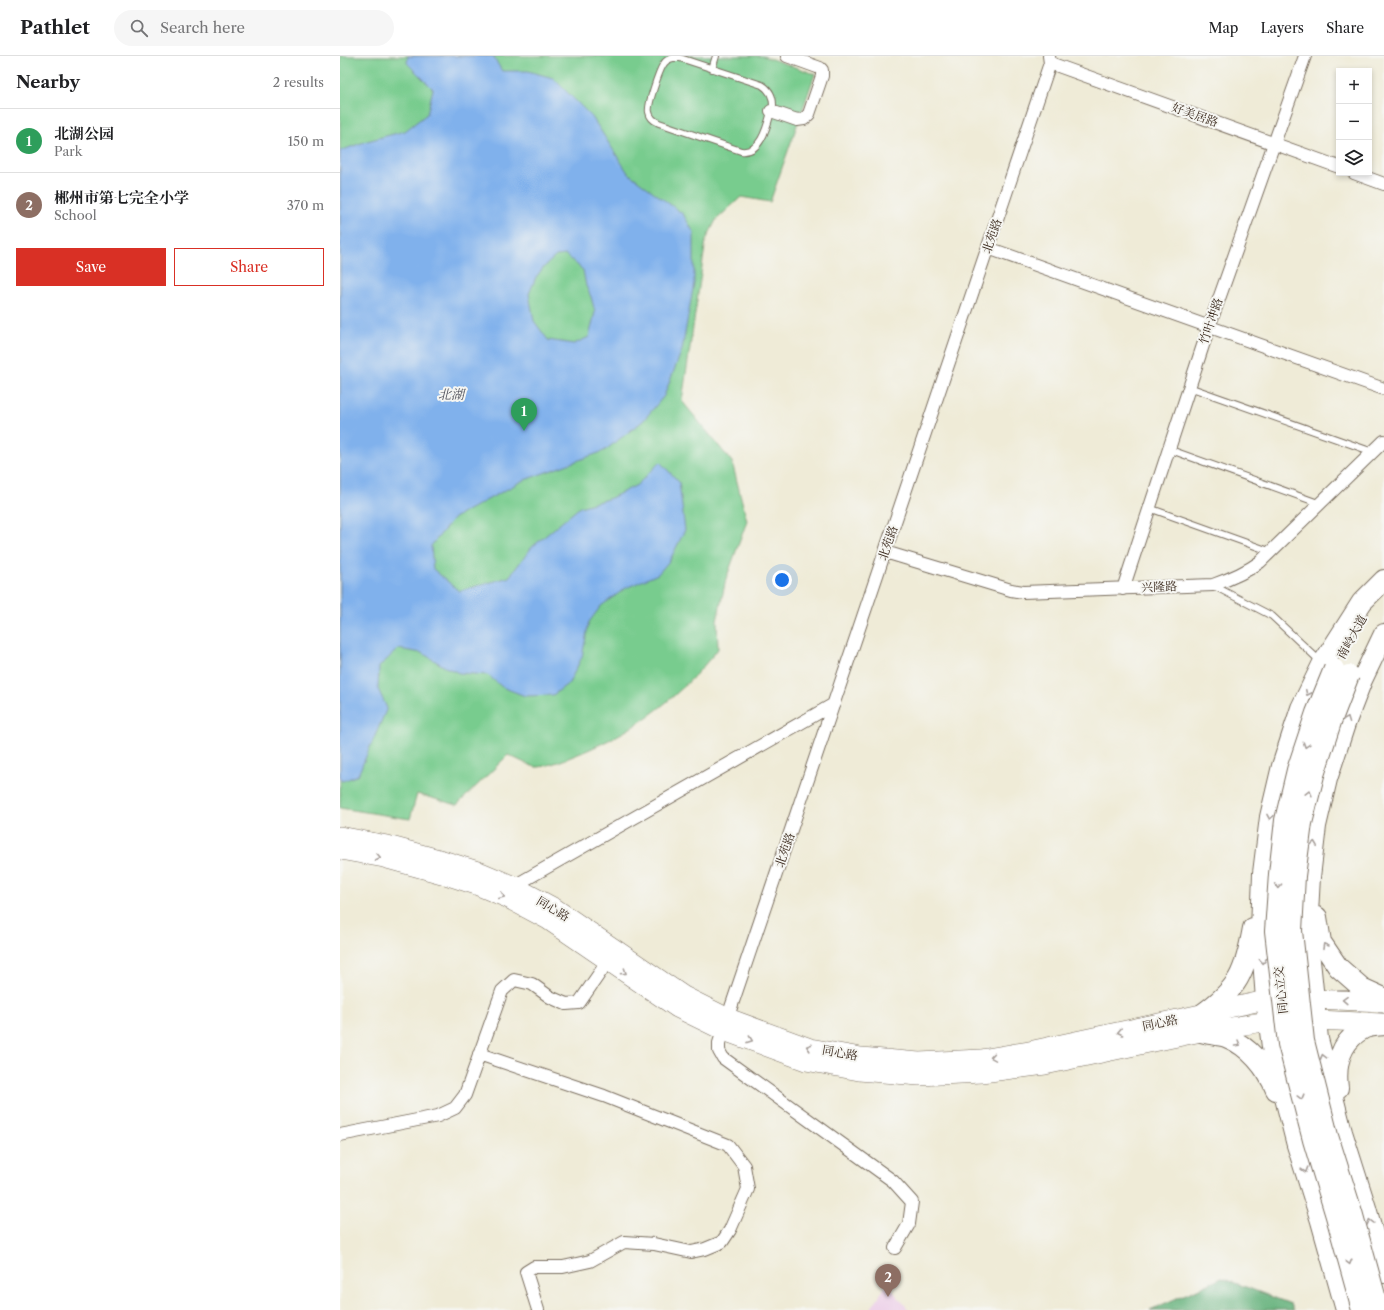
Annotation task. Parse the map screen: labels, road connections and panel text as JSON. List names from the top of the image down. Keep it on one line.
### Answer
{"streets":{"highway":["南岭大道","同心立交"],"main road":["同心路"],"street":["好美居路","北苑路","竹叶冲路","兴隆路"]},"crossings":[["好美居路","北苑路"],["好美居路","竹叶冲路"],["北苑路","兴隆路"],["北苑路","同心路"],["竹叶冲路","兴隆路"],["南岭大道","同心立交"]],"water":["北湖"],"page":{"header":"Pathlet","search":"Search here","nav":["Map","Layers","Share"],"heading":["Nearby","2 results"],"map_buttons":["+","−"],"list":[{"mark":"1","name":"北湖公园","note":"Park","value":"150 m"},{"mark":"2","name":"郴州市第七完全小学","note":"School","value":"370 m"}],"buttons":["Save","Share"],"pins":["1","2"]}}
